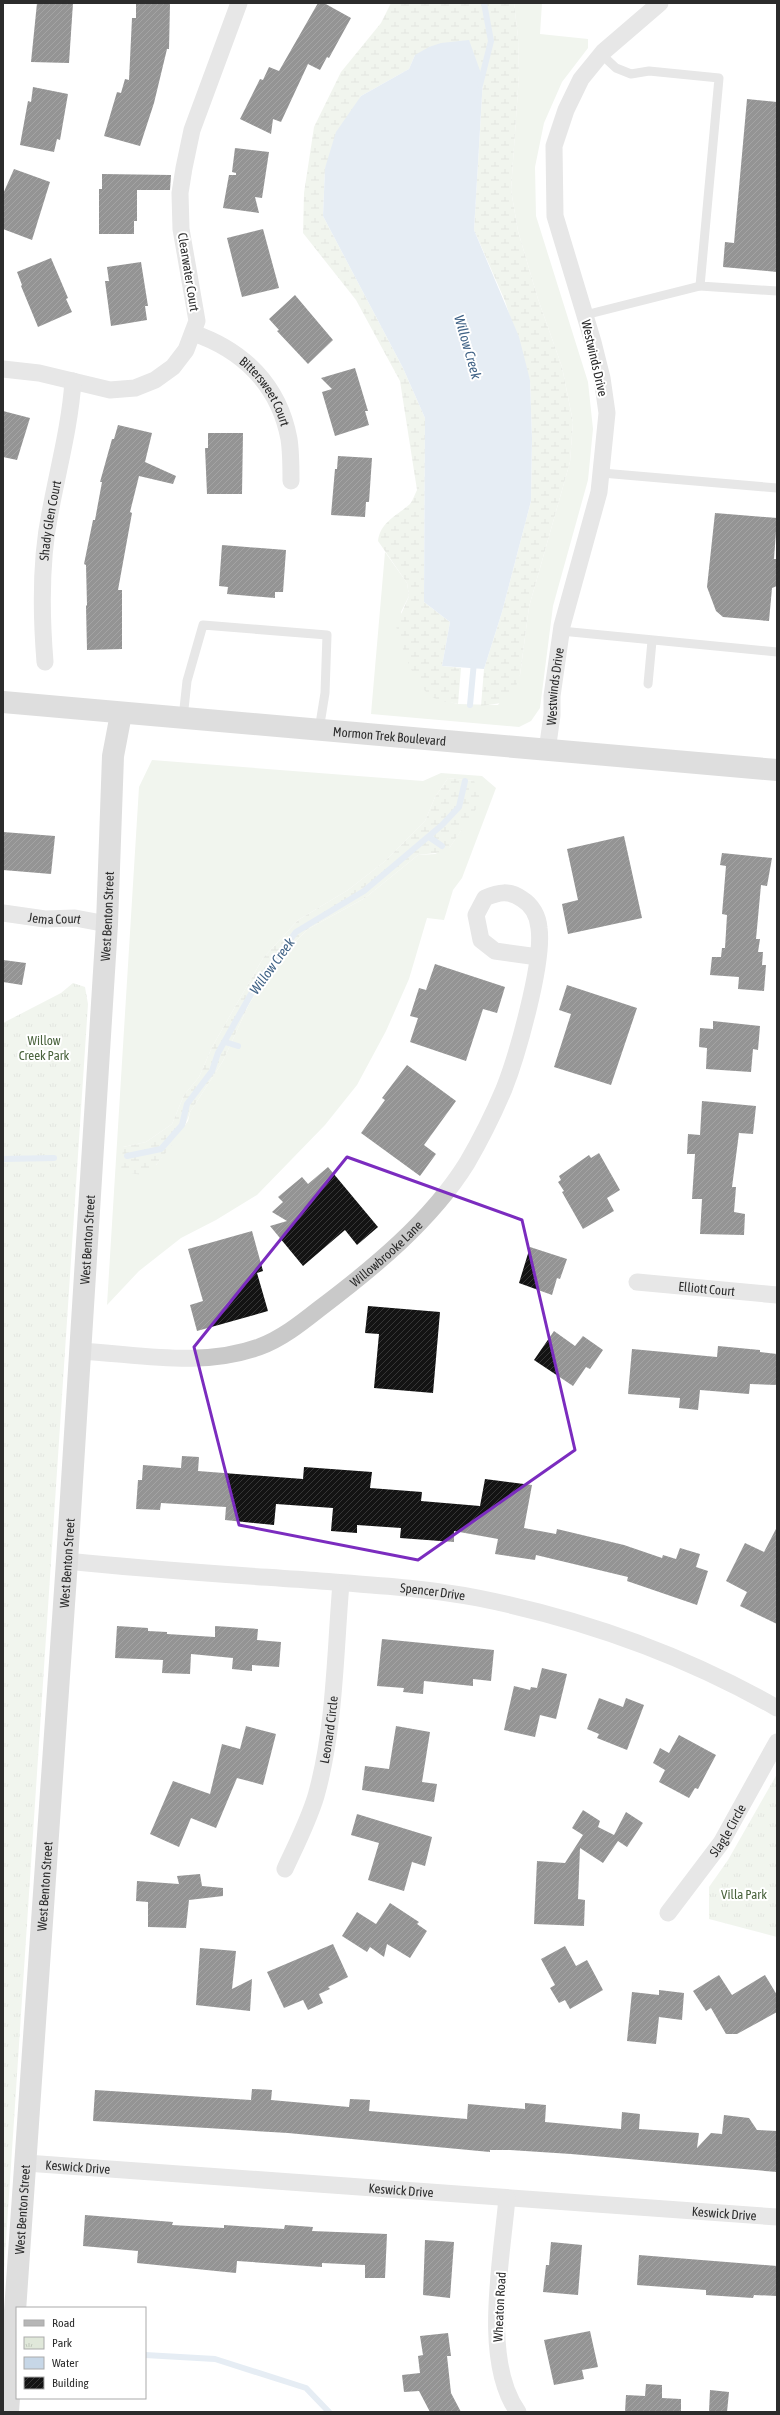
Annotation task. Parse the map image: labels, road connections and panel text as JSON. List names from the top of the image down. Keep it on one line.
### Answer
{"streets":{"street":["Clearwater Court","Westwinds Drive","Bittersweet Court","Shady Glen Court","Mormon Trek Boulevard","West Benton Street","Jema Court","Willowbrooke Lane","Elliott Court","Spencer Drive","Leonard Circle","Slagle Circle","Keswick Drive","Wheaton Road"]},"crossings":[["Clearwater Court","Bittersweet Court"],["Clearwater Court","Shady Glen Court"],["Westwinds Drive","Mormon Trek Boulevard"],["Mormon Trek Boulevard","West Benton Street"],["West Benton Street","Jema Court"],["West Benton Street","Willowbrooke Lane"],["West Benton Street","Spencer Drive"],["West Benton Street","Keswick Drive"],["Spencer Drive","Leonard Circle"],["Keswick Drive","Wheaton Road"]],"water":["Willow Creek"],"parks":["Willow Creek Park","Villa Park"],"legend":["Road","Park","Water","Building"]}
